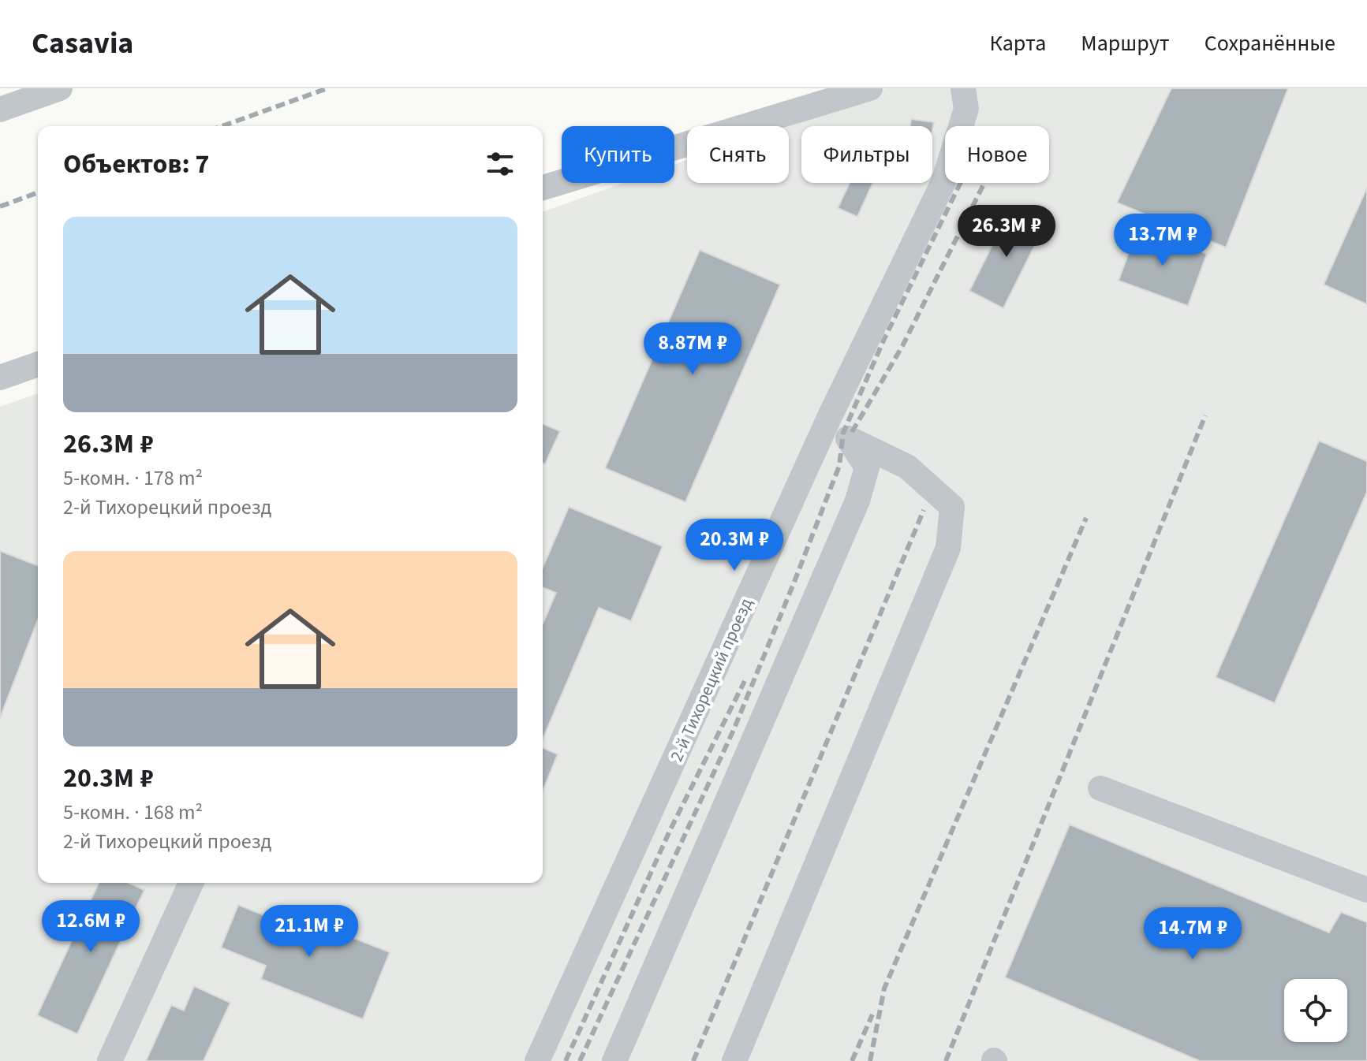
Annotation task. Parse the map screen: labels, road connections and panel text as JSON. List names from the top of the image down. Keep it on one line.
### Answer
{"streets":{"street":["2-й Тихорецкий проезд"]},"page":{"header":"Casavia","nav":["Карта","Маршрут","Сохранённые"],"chip":["Купить","Снять","Фильтры","Новое"],"heading":"Объектов: 7","list":[{"name":"26.3M ₽","note":"5-комн. · 178 m² · 2-й Тихорецкий проезд"},{"name":"20.3M ₽","note":"5-комн. · 168 m² · 2-й Тихорецкий проезд"}],"price":["26.3M ₽","13.7M ₽","8.87M ₽","20.3M ₽","12.6M ₽","21.1M ₽","14.7M ₽"]}}
